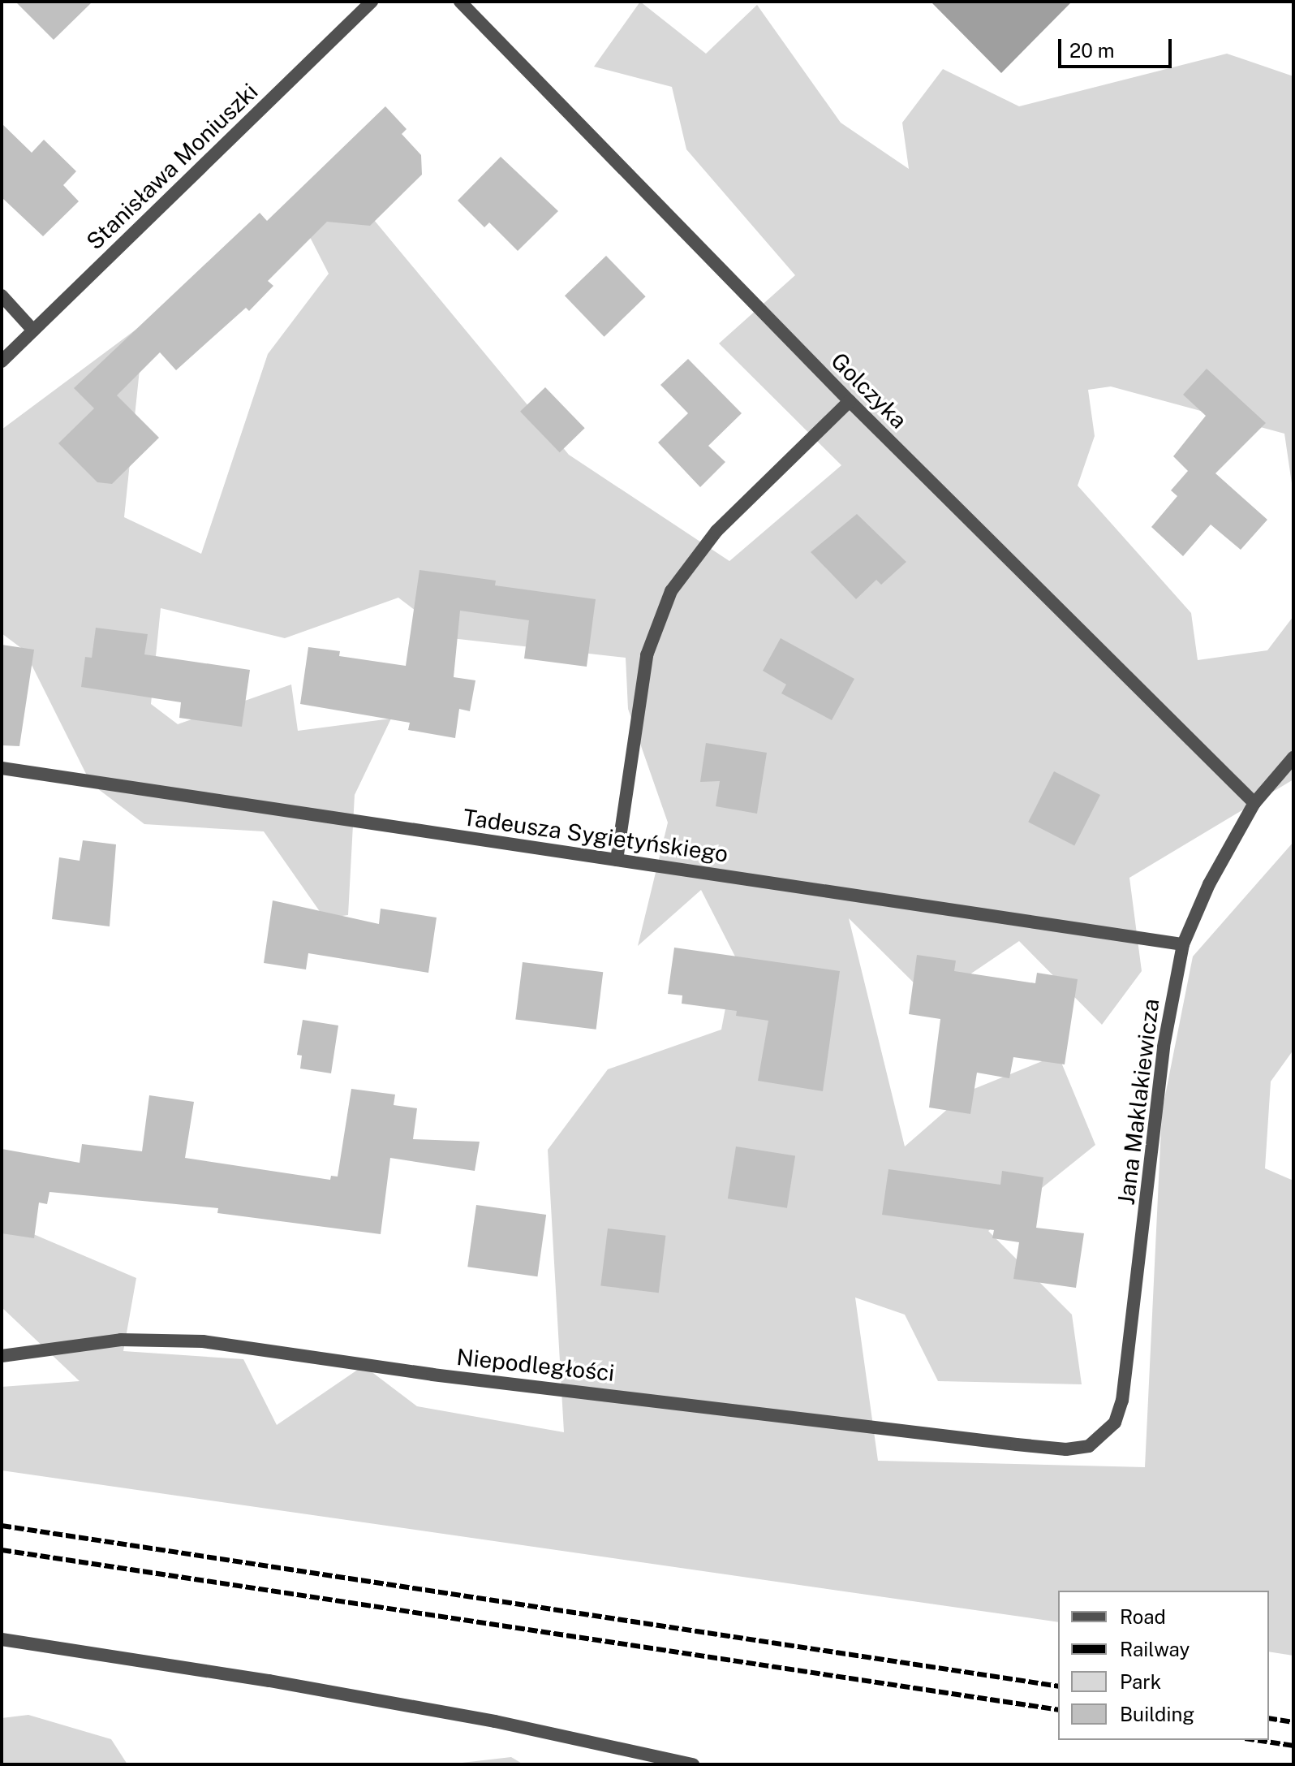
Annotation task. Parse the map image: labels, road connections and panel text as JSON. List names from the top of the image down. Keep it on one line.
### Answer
{"streets":{"street":["Stanisława Moniuszki","Golczyka","Tadeusza Sygietyńskiego","Jana Maklakiewicza","Niepodległości"]},"crossings":[["Golczyka","Jana Maklakiewicza"],["Tadeusza Sygietyńskiego","Jana Maklakiewicza"],["Jana Maklakiewicza","Niepodległości"]],"legend":["Road","Railway","Park","Building"],"scale_bar":"20 m"}
